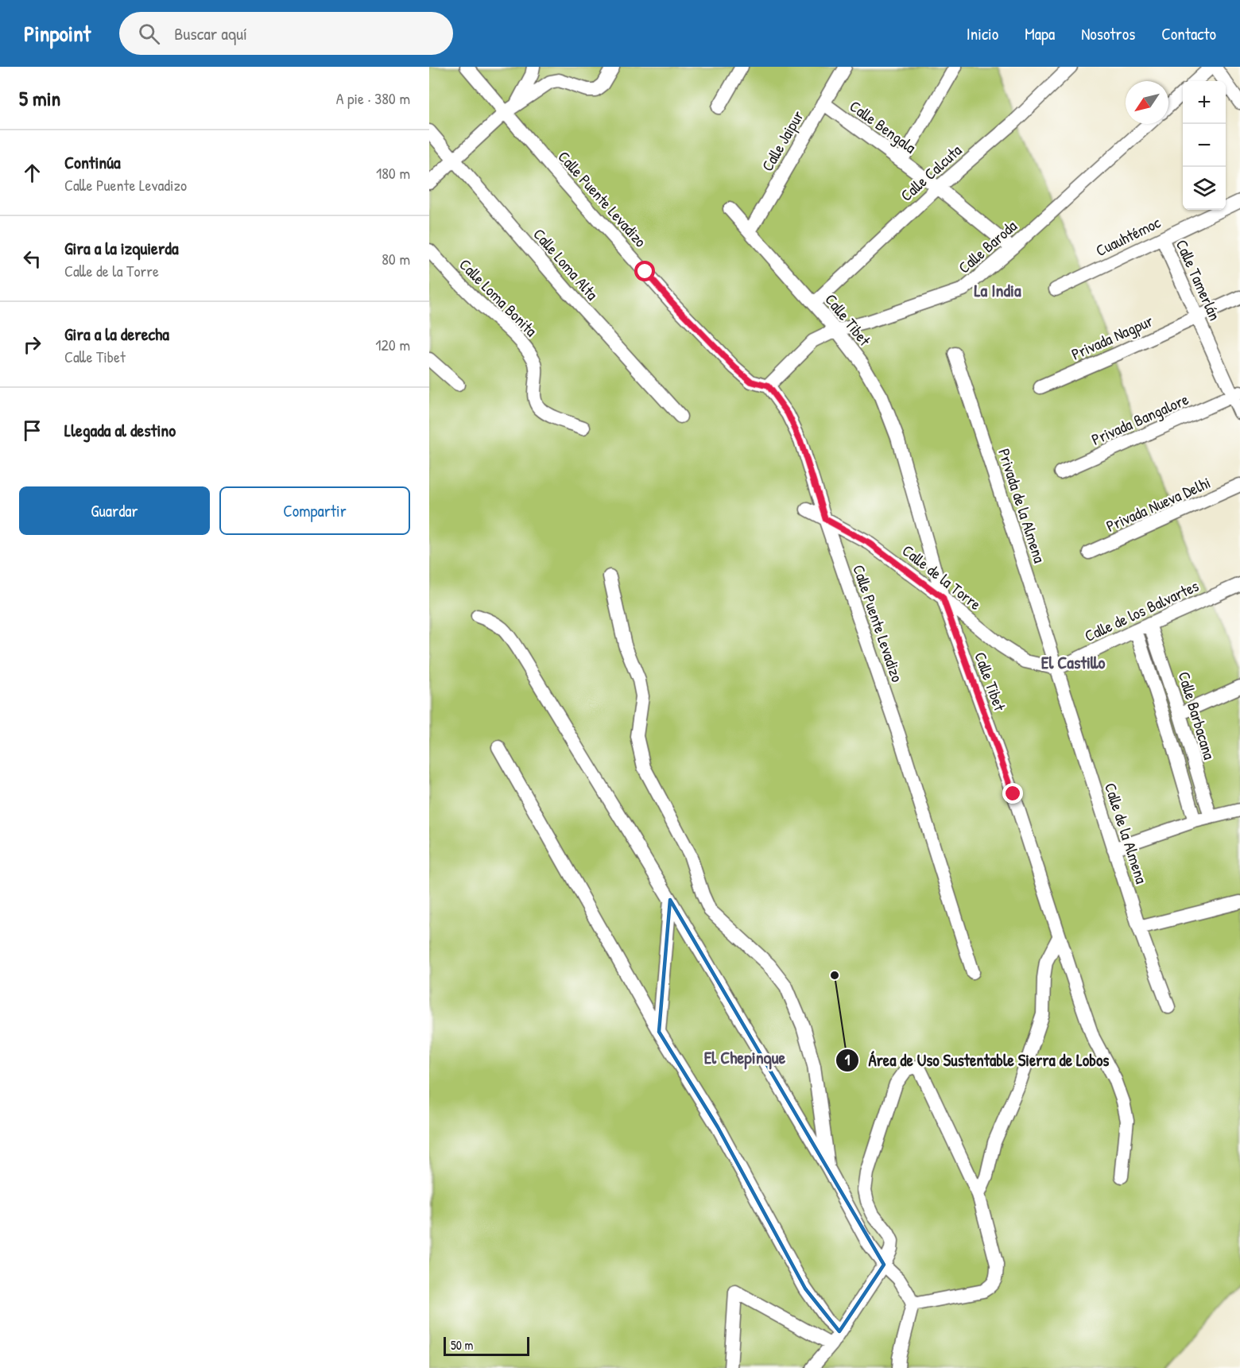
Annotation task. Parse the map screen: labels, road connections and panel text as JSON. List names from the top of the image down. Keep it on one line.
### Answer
{"streets":{"street":["Calle Bengala","Calle Jaipur","Calle Calcuta","Calle Puente Levadizo","Cuauhtémoc","Calle Baroda","Calle Loma Alta","Calle Tamerlán","Calle Loma Bonita","Calle Tibet","Privada Nagpur","Privada Bangalore","Privada Nueva Delhi","Privada de la Almena","Calle de la Torre","Calle de los Balvartes","Calle Barbacana","Calle de la Almena"]},"crossings":[["Calle Bengala","Calle Jaipur"],["Calle Bengala","Calle Calcuta"],["Calle Bengala","Calle Baroda"],["Calle Jaipur","Calle Tibet"],["Calle Calcuta","Calle Tibet"],["Calle Puente Levadizo","Calle Baroda"],["Calle Puente Levadizo","Calle de la Torre"],["Cuauhtémoc","Calle Tamerlán"],["Calle Baroda","Calle Tibet"],["Calle Tamerlán","Privada Nagpur"],["Calle Tamerlán","Privada Bangalore"],["Calle Tibet","Calle de la Torre"],["Privada de la Almena","Calle de la Torre"],["Privada de la Almena","Calle de los Balvartes"],["Privada de la Almena","Calle de la Almena"],["Calle de la Torre","Calle de los Balvartes"],["Calle de la Torre","Calle de la Almena"],["Calle de los Balvartes","Calle Barbacana"],["Calle de los Balvartes","Calle de la Almena"]],"districts":["La India","El Castillo","El Chepinque"],"places":["Área de Uso Sustentable Sierra de Lobos"],"scale_bar":"50 m","north":"bottom left","page":{"header":"Pinpoint","search":"Buscar aquí","nav":["Inicio","Mapa","Nosotros","Contacto"],"heading":["5 min","A pie · 380 m"],"map_buttons":["+","−"],"list":[["Continúa","Calle Puente Levadizo","180 m"],["Gira a la izquierda","Calle de la Torre","80 m"],["Gira a la derecha","Calle Tibet","120 m"],"Llegada al destino"],"buttons":["Guardar","Compartir"],"scale":"50 m"}}
